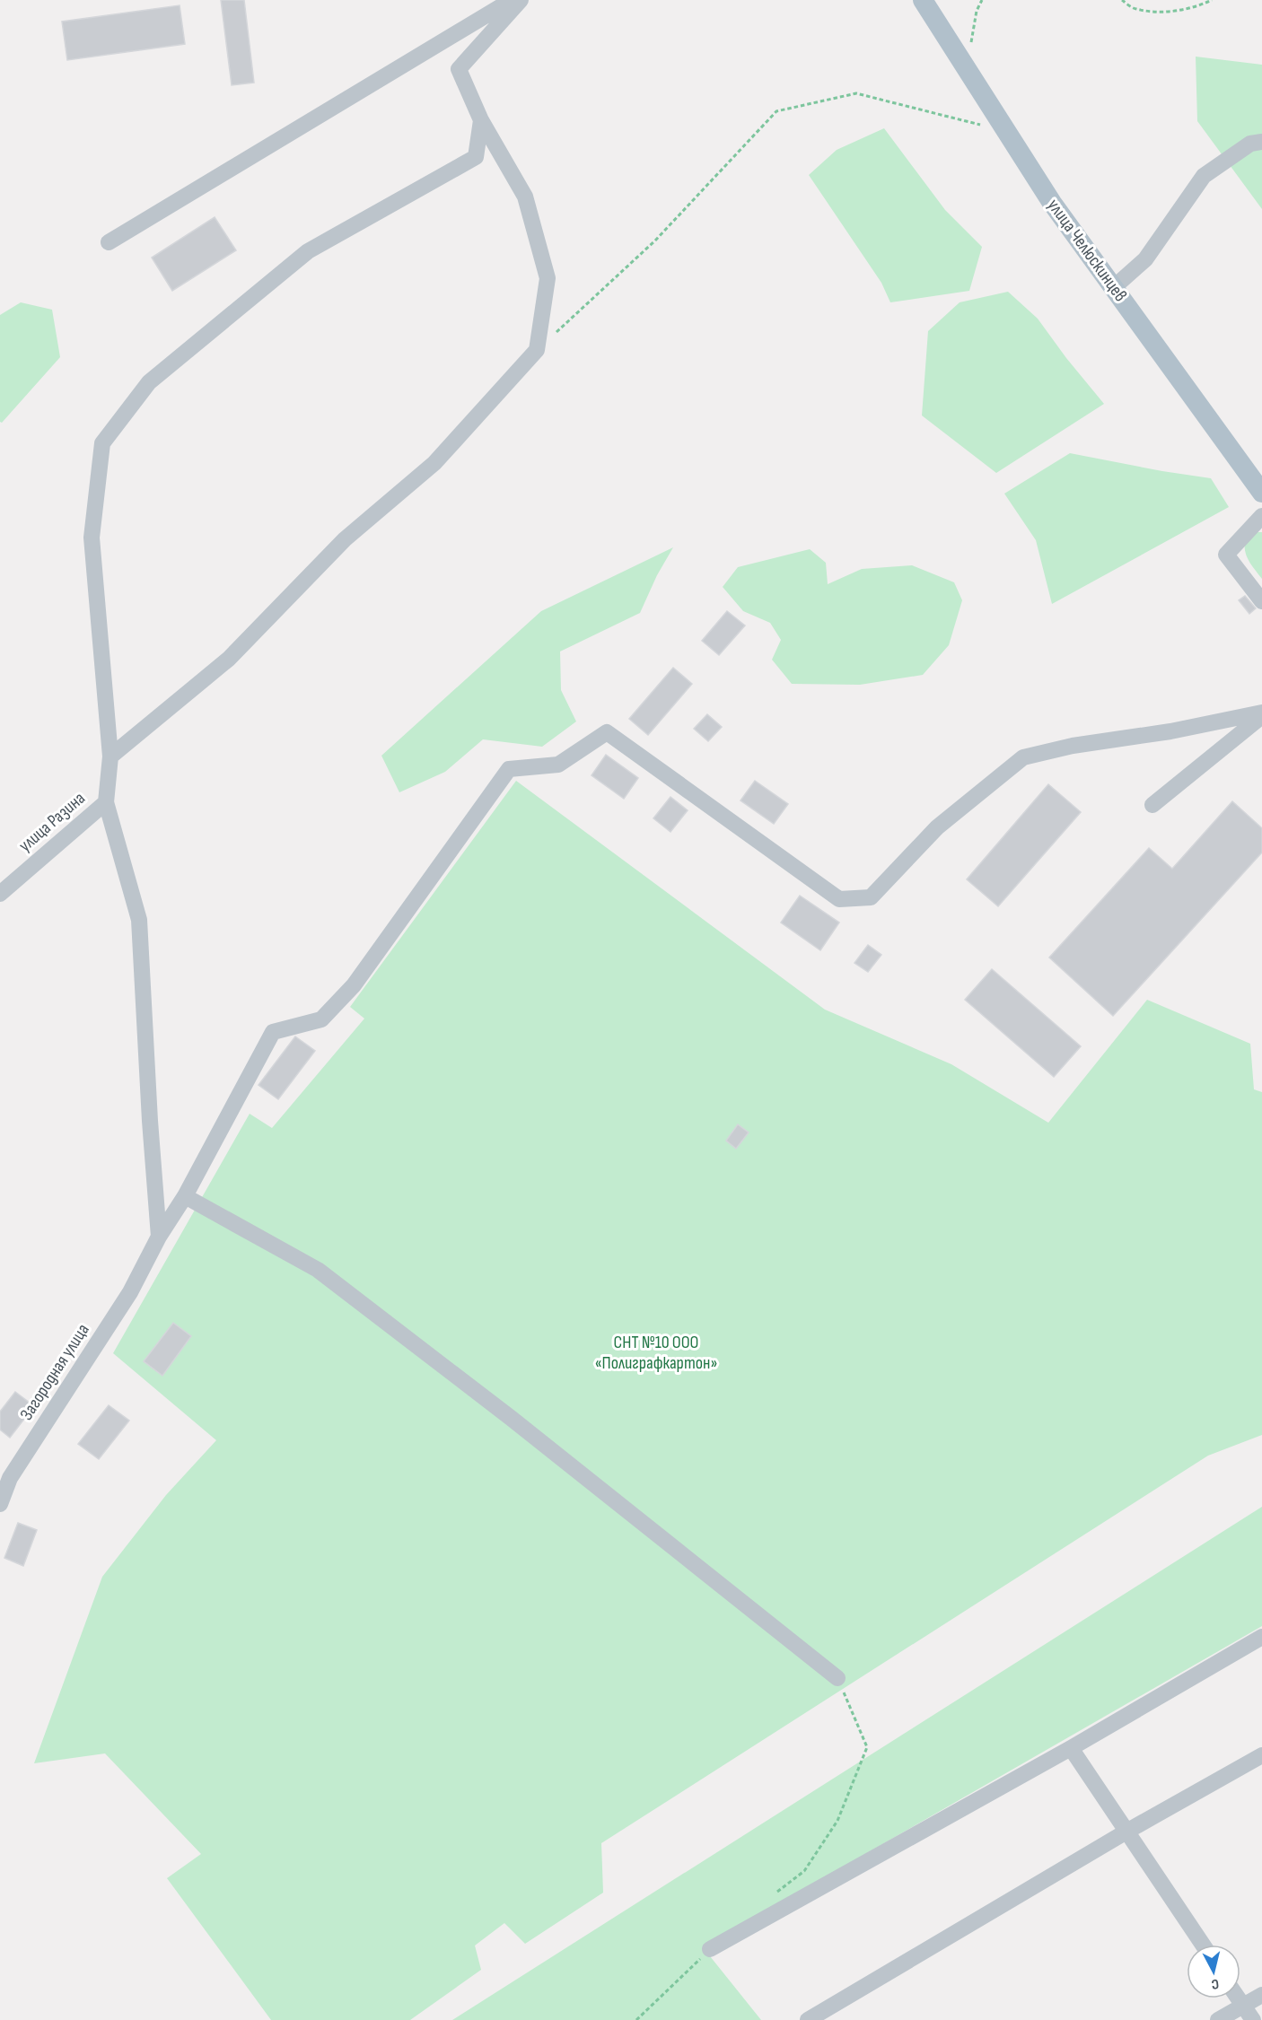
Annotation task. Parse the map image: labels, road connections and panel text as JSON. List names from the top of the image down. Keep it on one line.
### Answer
{"streets":{"main road":["улица Челюскинцев"],"street":["улица Разина","Загородная улица"]},"parks":["СНТ №10 ООО «Полиграфкартон»"],"north":"bottom"}
